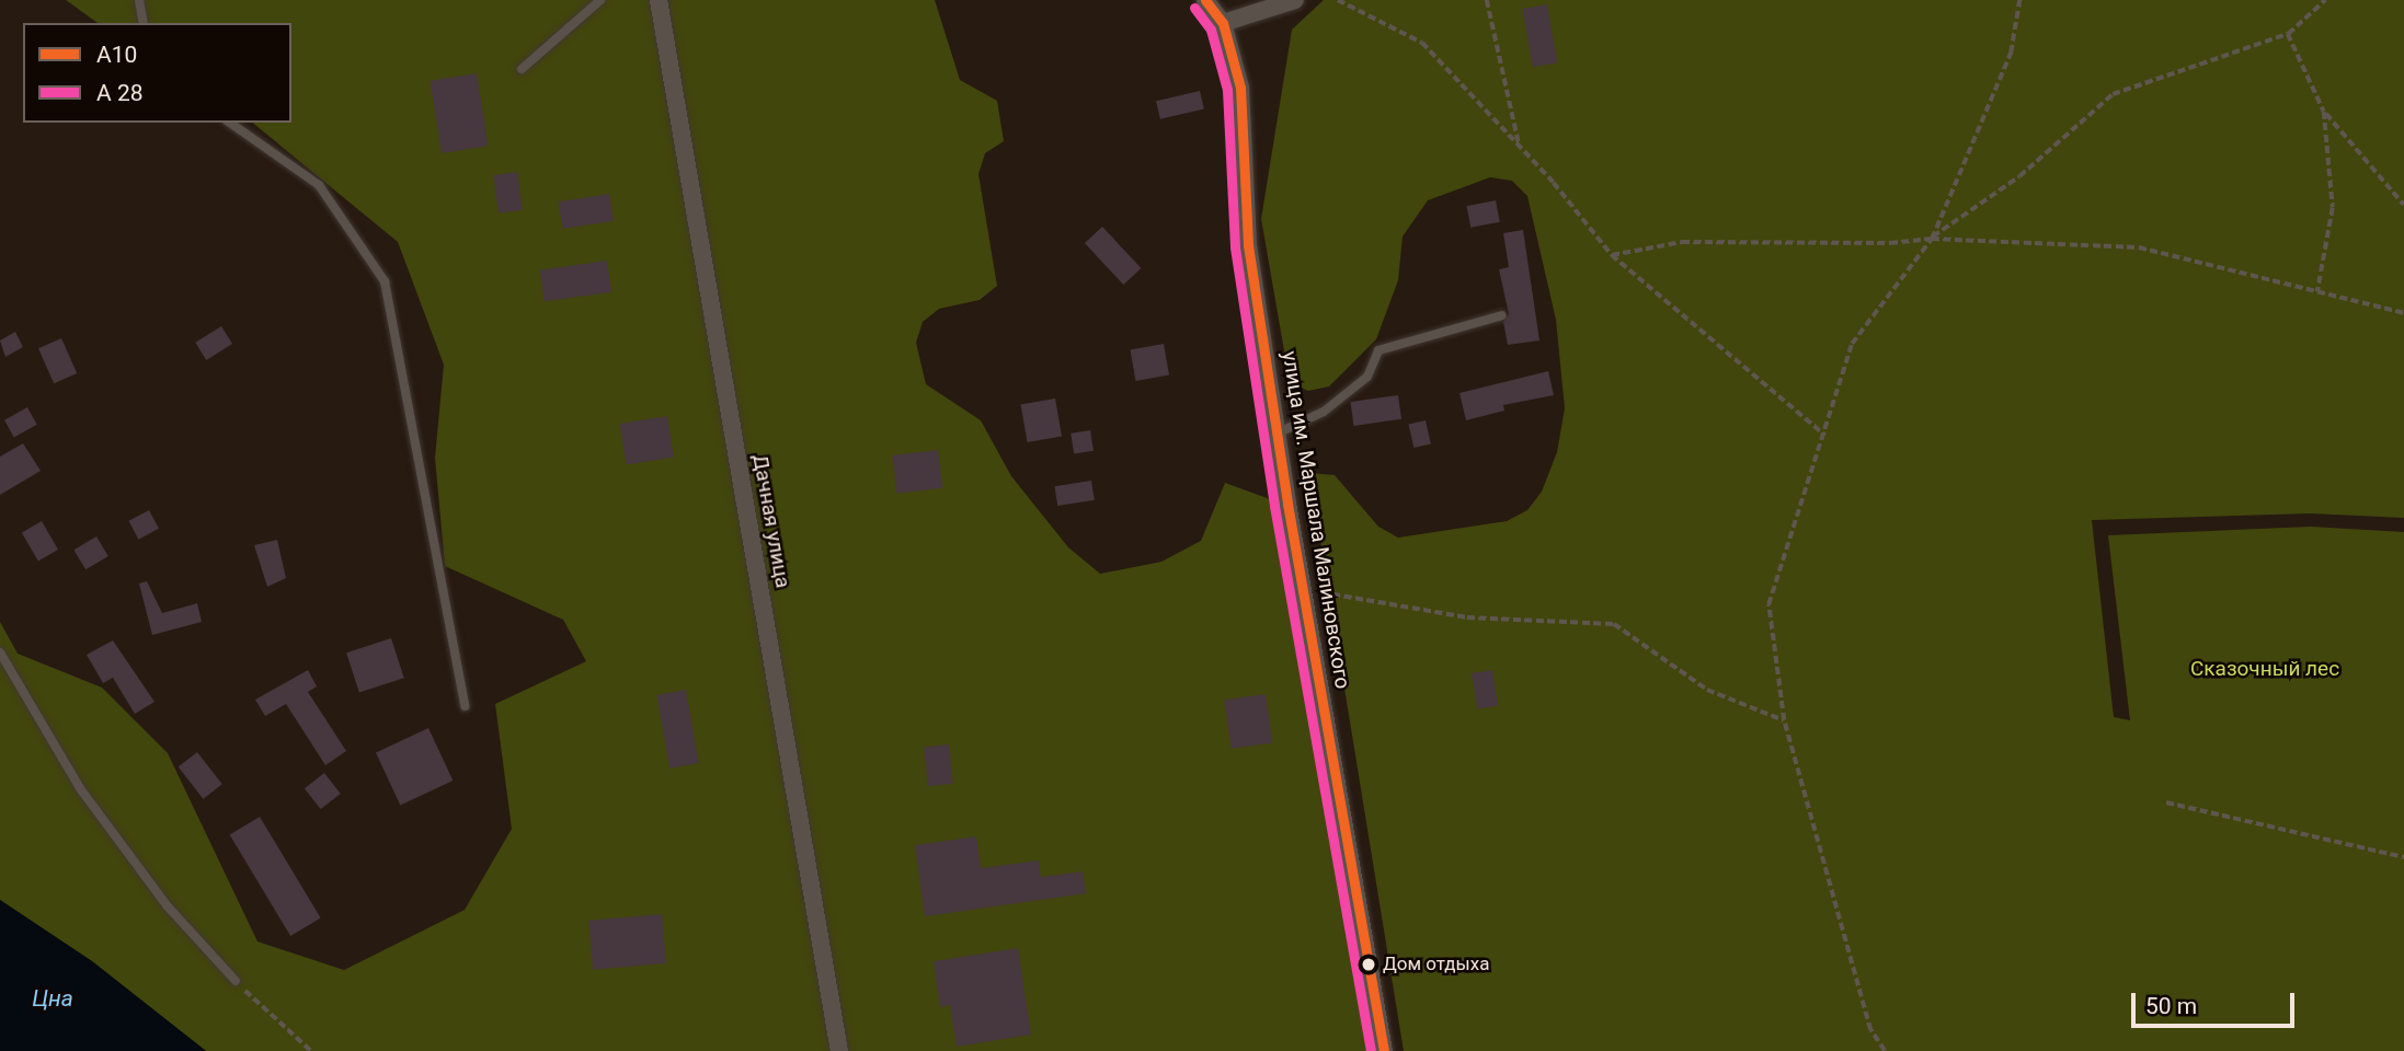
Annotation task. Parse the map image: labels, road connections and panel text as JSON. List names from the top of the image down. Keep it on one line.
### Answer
{"streets":{"street":["улица им. Маршала Малиновского","Дачная улица"]},"water":["Цна"],"parks":["Сказочный лес"],"places":["Дом отдыха"],"lines":["transit line А10"],"legend":["А10","А 28"],"scale_bar":"50 m"}
